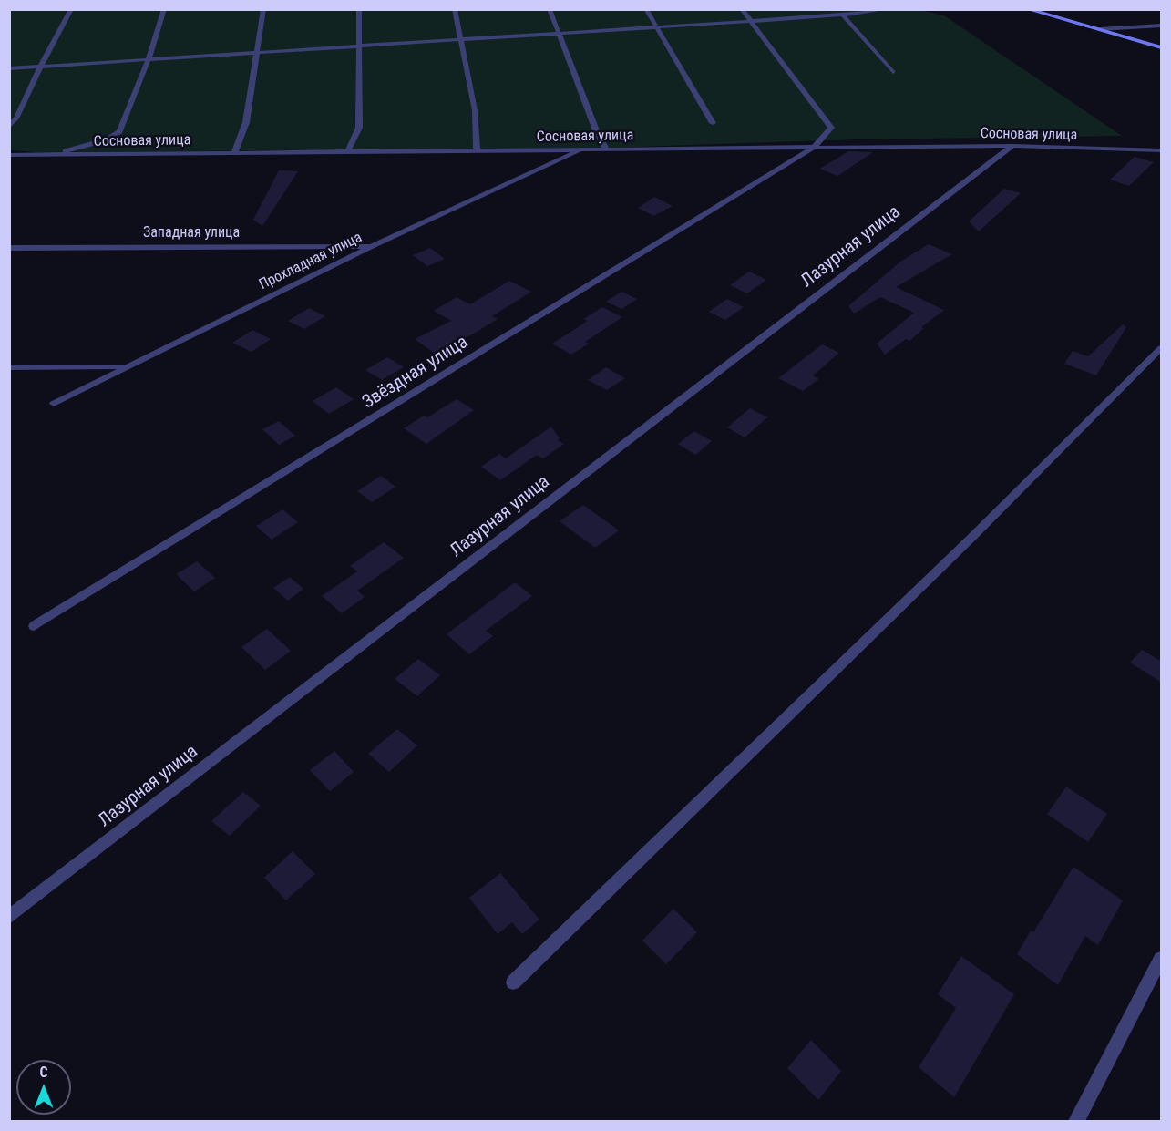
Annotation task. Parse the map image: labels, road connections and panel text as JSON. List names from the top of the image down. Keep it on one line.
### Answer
{"streets":{"street":["Сосновая улица","Западная улица","Лазурная улица","Прохладная улица","Звёздная улица"]},"crossings":[["Сосновая улица","Лазурная улица"],["Сосновая улица","Прохладная улица"],["Сосновая улица","Звёздная улица"],["Западная улица","Прохладная улица"]],"north":"top"}
